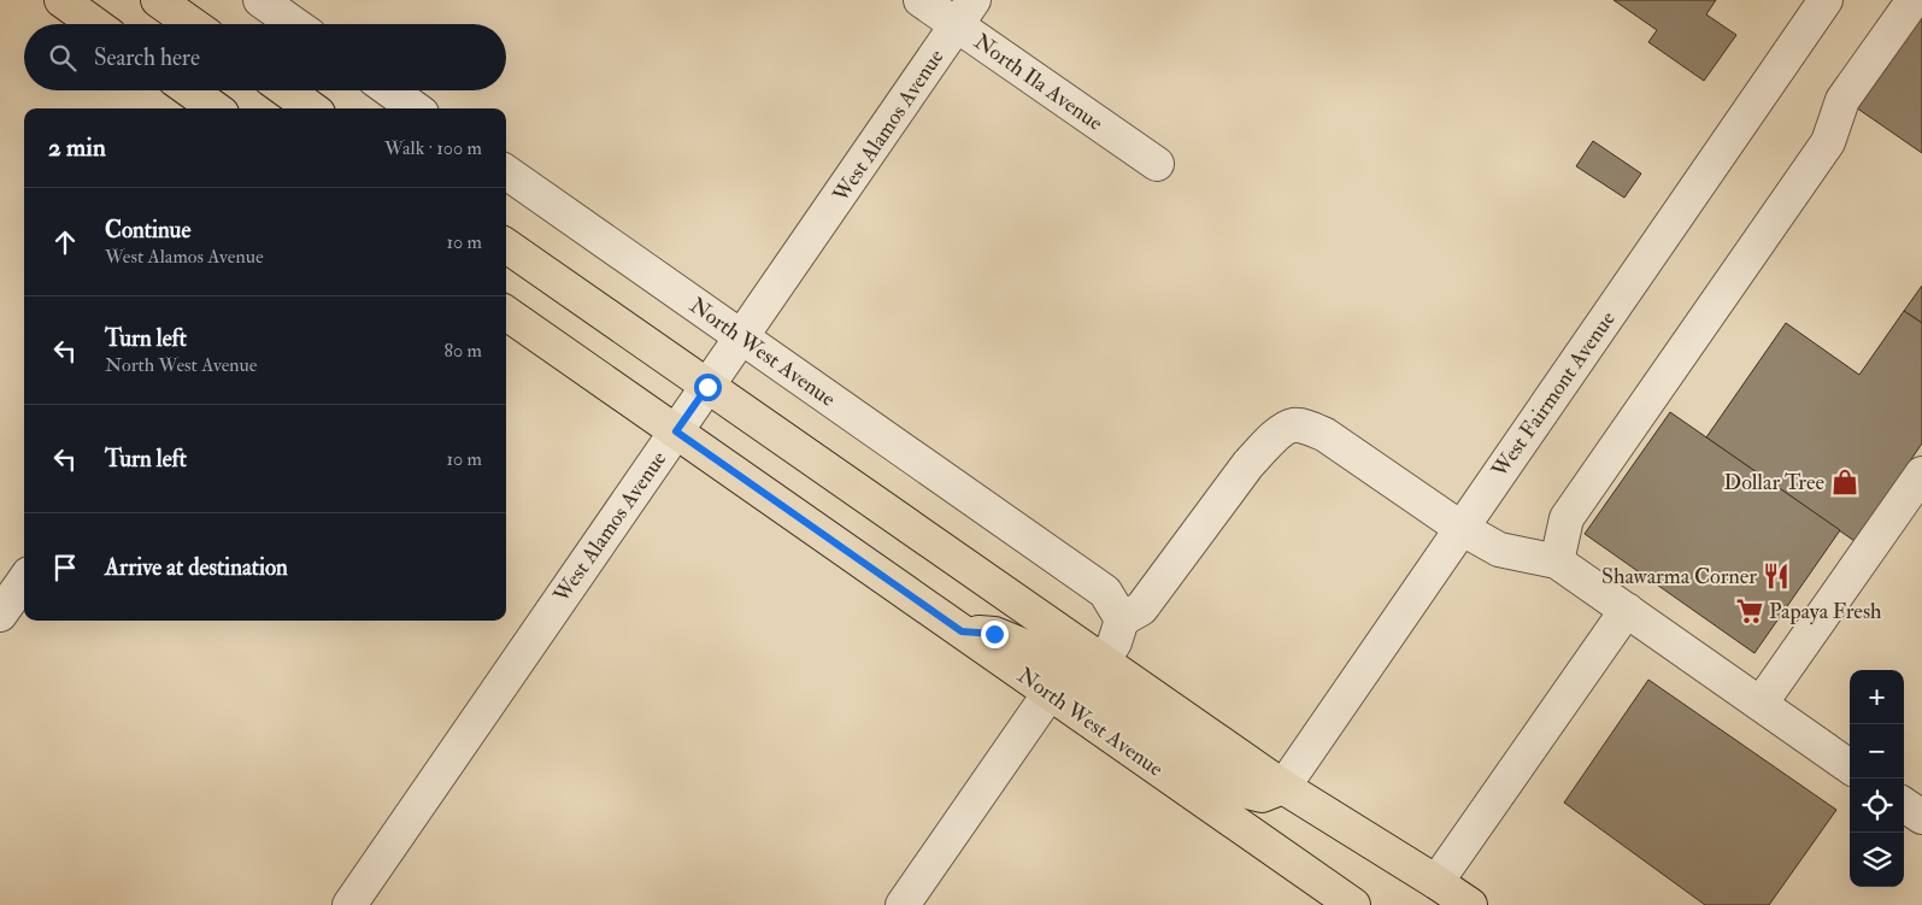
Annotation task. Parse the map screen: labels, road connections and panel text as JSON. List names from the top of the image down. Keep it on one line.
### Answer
{"streets":{"main road":["North West Avenue"],"street":["North Ila Avenue","West Alamos Avenue","West Fairmont Avenue"]},"crossings":[["North Ila Avenue","West Alamos Avenue"],["West Alamos Avenue","North West Avenue"]],"places":{"shop":["Dollar Tree"],"restaurant":["Shawarma Corner"],"supermarket":["Papaya Fresh"]},"page":{"search":"Search here","heading":["2 min","Walk · 100 m"],"list":[["Continue","West Alamos Avenue","10 m"],["Turn left","North West Avenue","80 m"],["Turn left","10 m"],"Arrive at destination"],"map_buttons":["+","−"]}}
